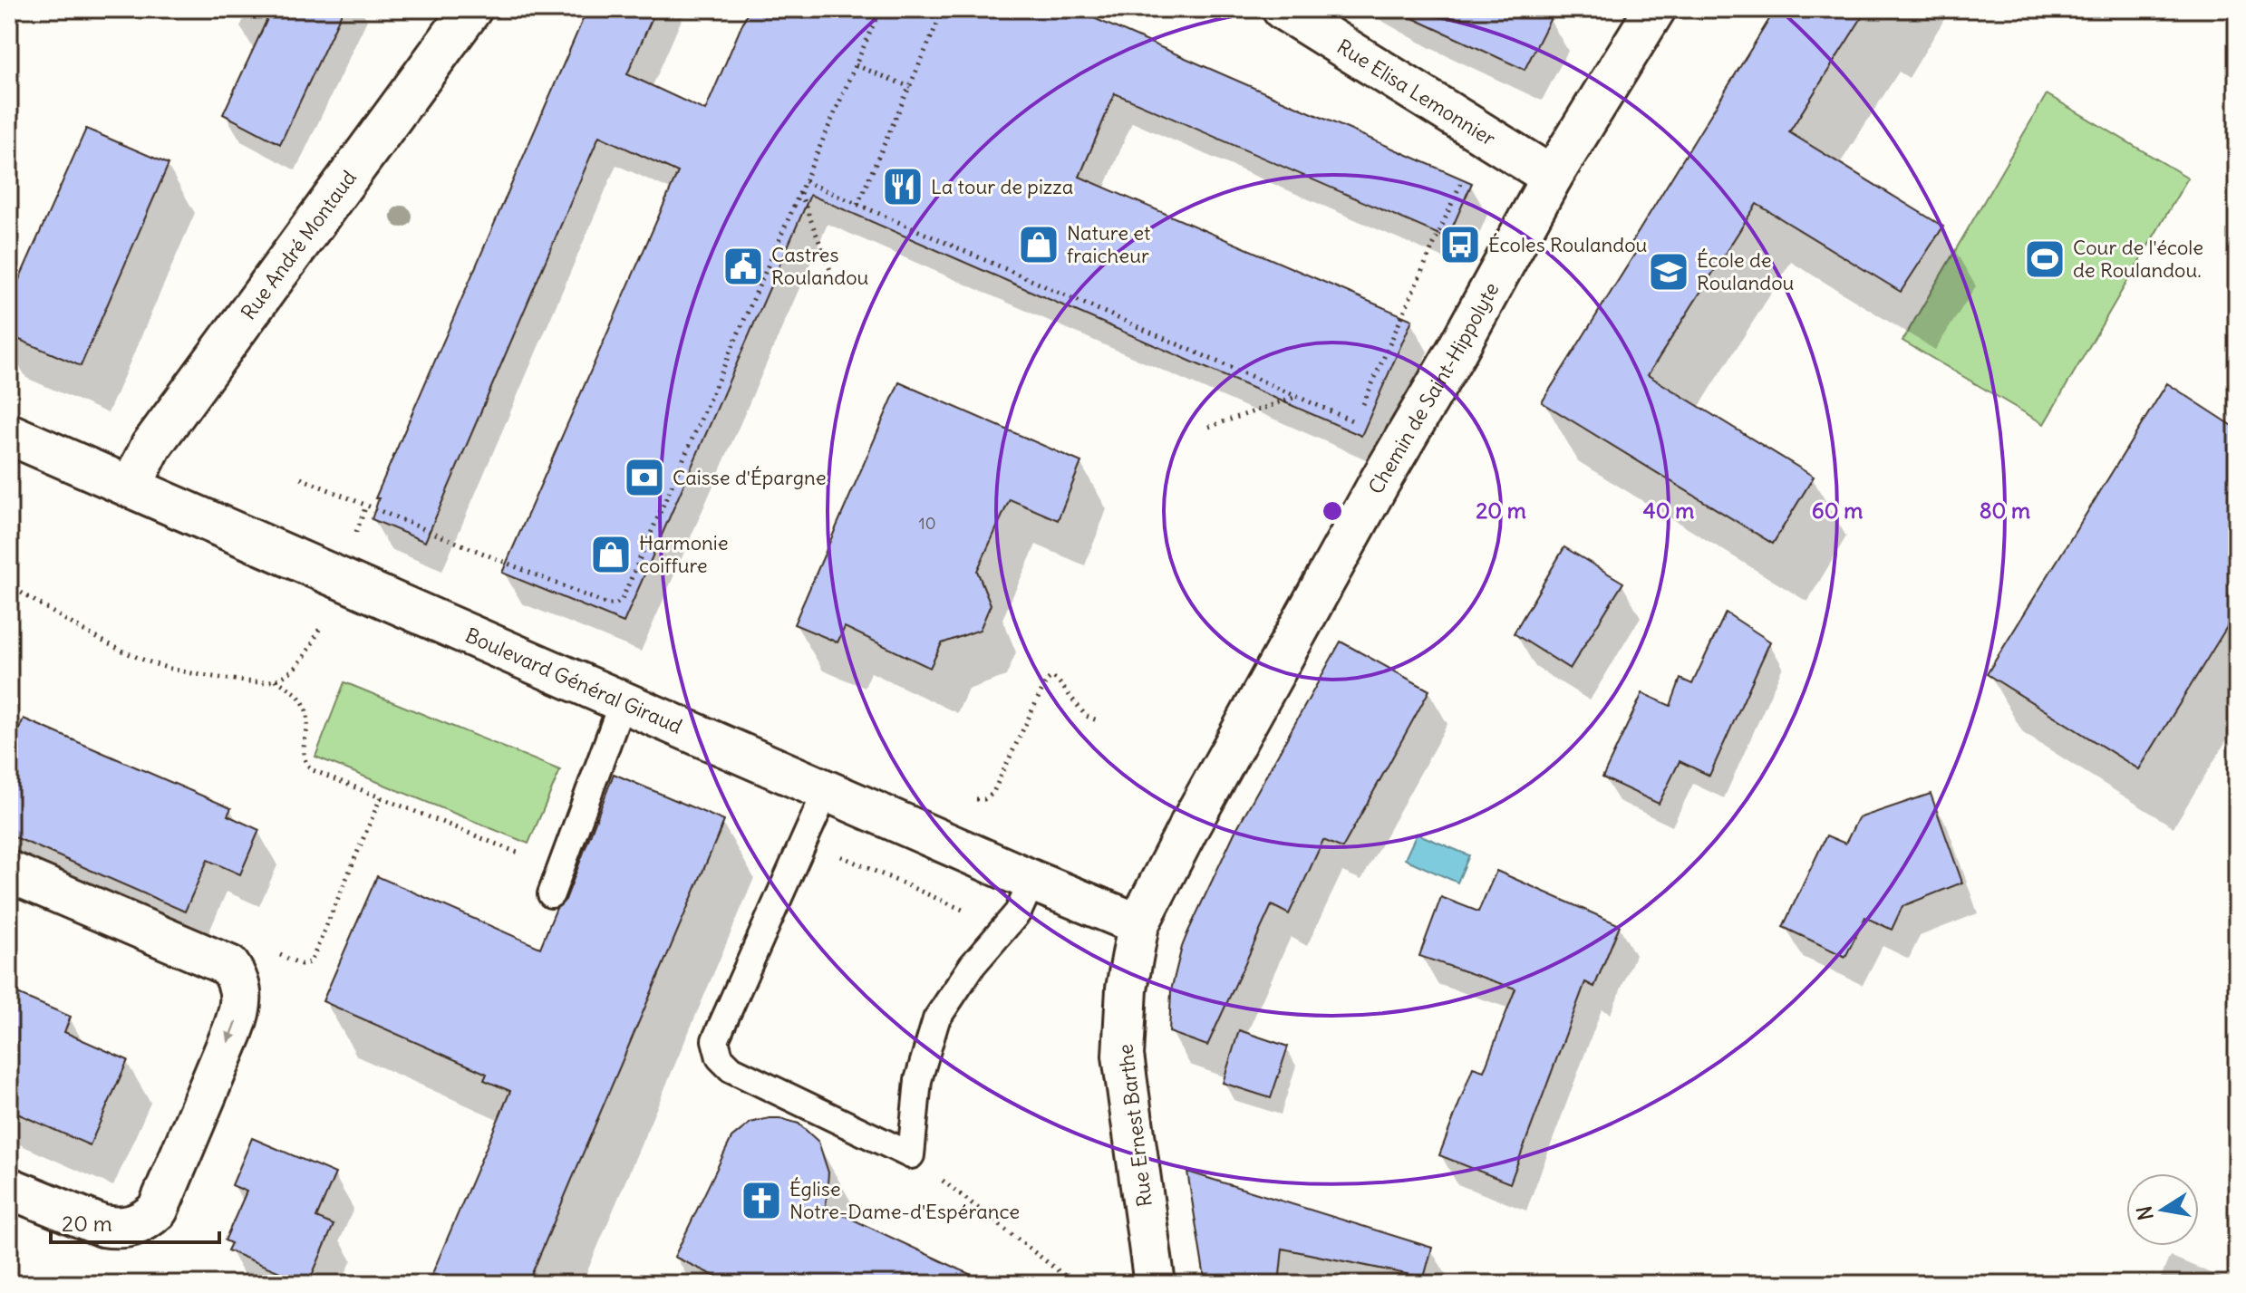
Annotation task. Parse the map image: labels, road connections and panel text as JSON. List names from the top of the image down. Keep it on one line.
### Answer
{"streets":{"street":["Rue Elisa Lemonnier","Rue André Montaud","Chemin de Saint-Hippolyte","Boulevard Général Giraud","Rue Ernest Barthe"]},"crossings":[["Rue Elisa Lemonnier","Chemin de Saint-Hippolyte"],["Rue André Montaud","Boulevard Général Giraud"],["Chemin de Saint-Hippolyte","Boulevard Général Giraud"],["Chemin de Saint-Hippolyte","Rue Ernest Barthe"],["Boulevard Général Giraud","Rue Ernest Barthe"]],"places":{"restaurant":["La tour de pizza"],"shop":["Nature et fraicheur","Harmonie coiffure"],"bus stop":["Écoles Roulandou"],"sports":["Cour de l'école de Roulandou."],"public building":["Castres Roulandou"],"school or university":["École de Roulandou"],"bank":["Caisse d'Épargne"],"church":["Église Notre-Dame-d'Espérance"]},"house_numbers":["10"],"scale_bar":"20 m","north":"left","rings":["20 m","40 m","60 m","80 m"]}
